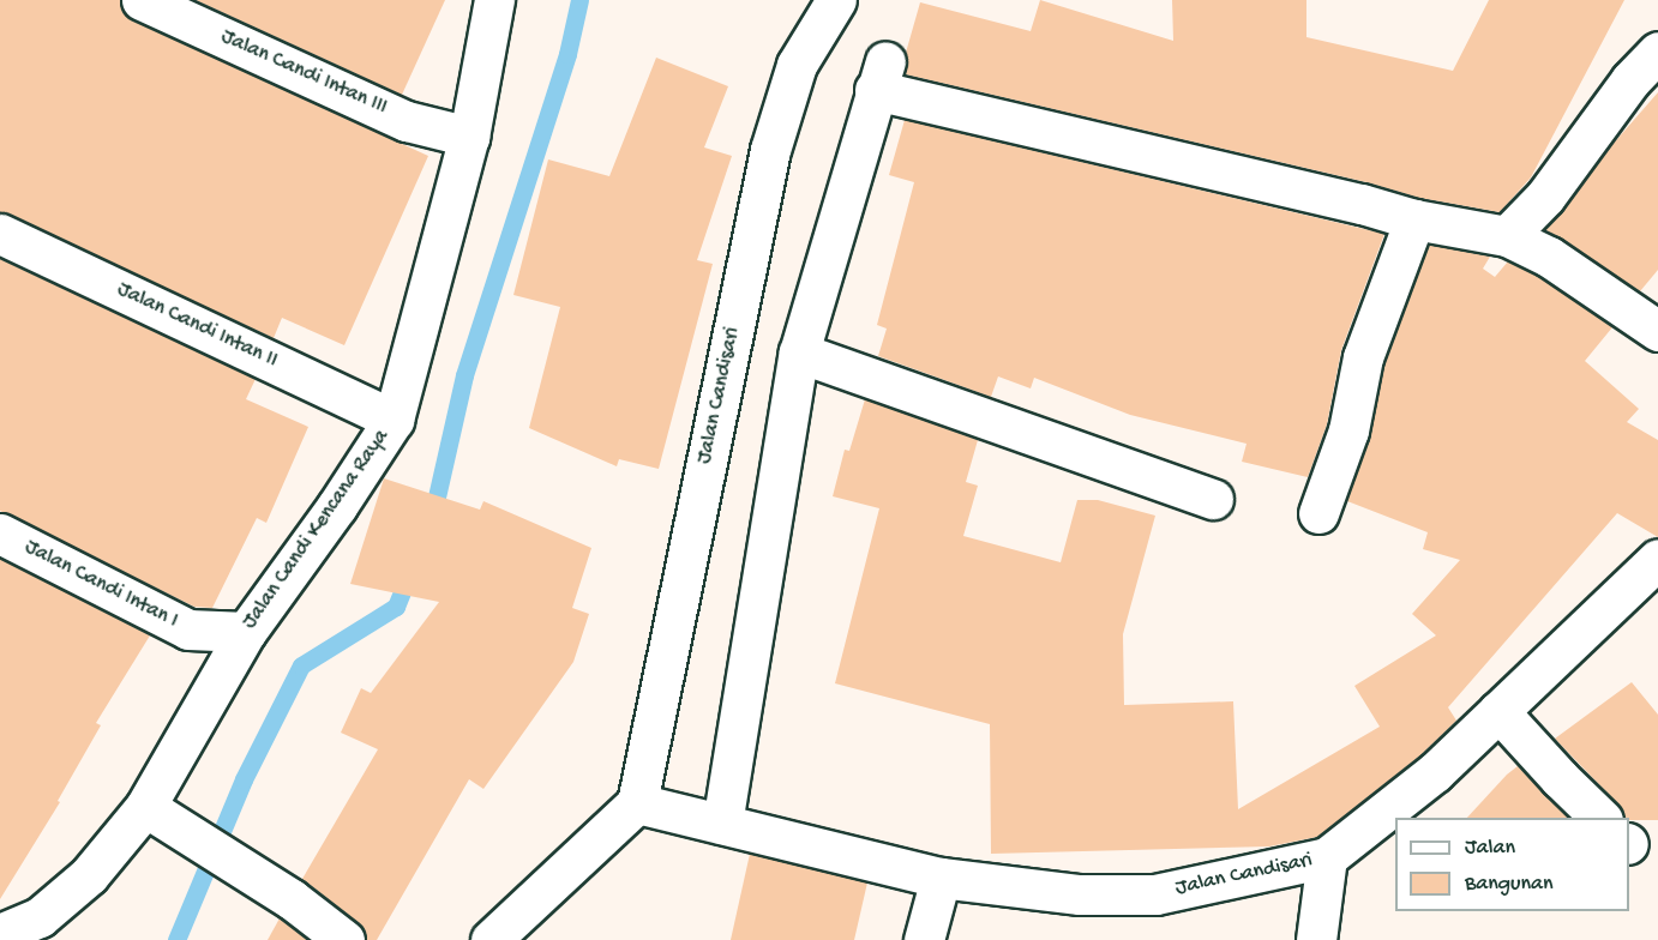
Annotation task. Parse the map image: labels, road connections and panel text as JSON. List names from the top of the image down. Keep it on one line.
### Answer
{"streets":{"street":["Jalan Candi Intan III","Jalan Candi Intan II","Jalan Candisari","Jalan Candi Kencana Raya","Jalan Candi Intan I"]},"crossings":[["Jalan Candi Intan III","Jalan Candi Kencana Raya"],["Jalan Candi Intan II","Jalan Candi Kencana Raya"],["Jalan Candi Kencana Raya","Jalan Candi Intan I"]],"legend":["Jalan","Bangunan"]}
